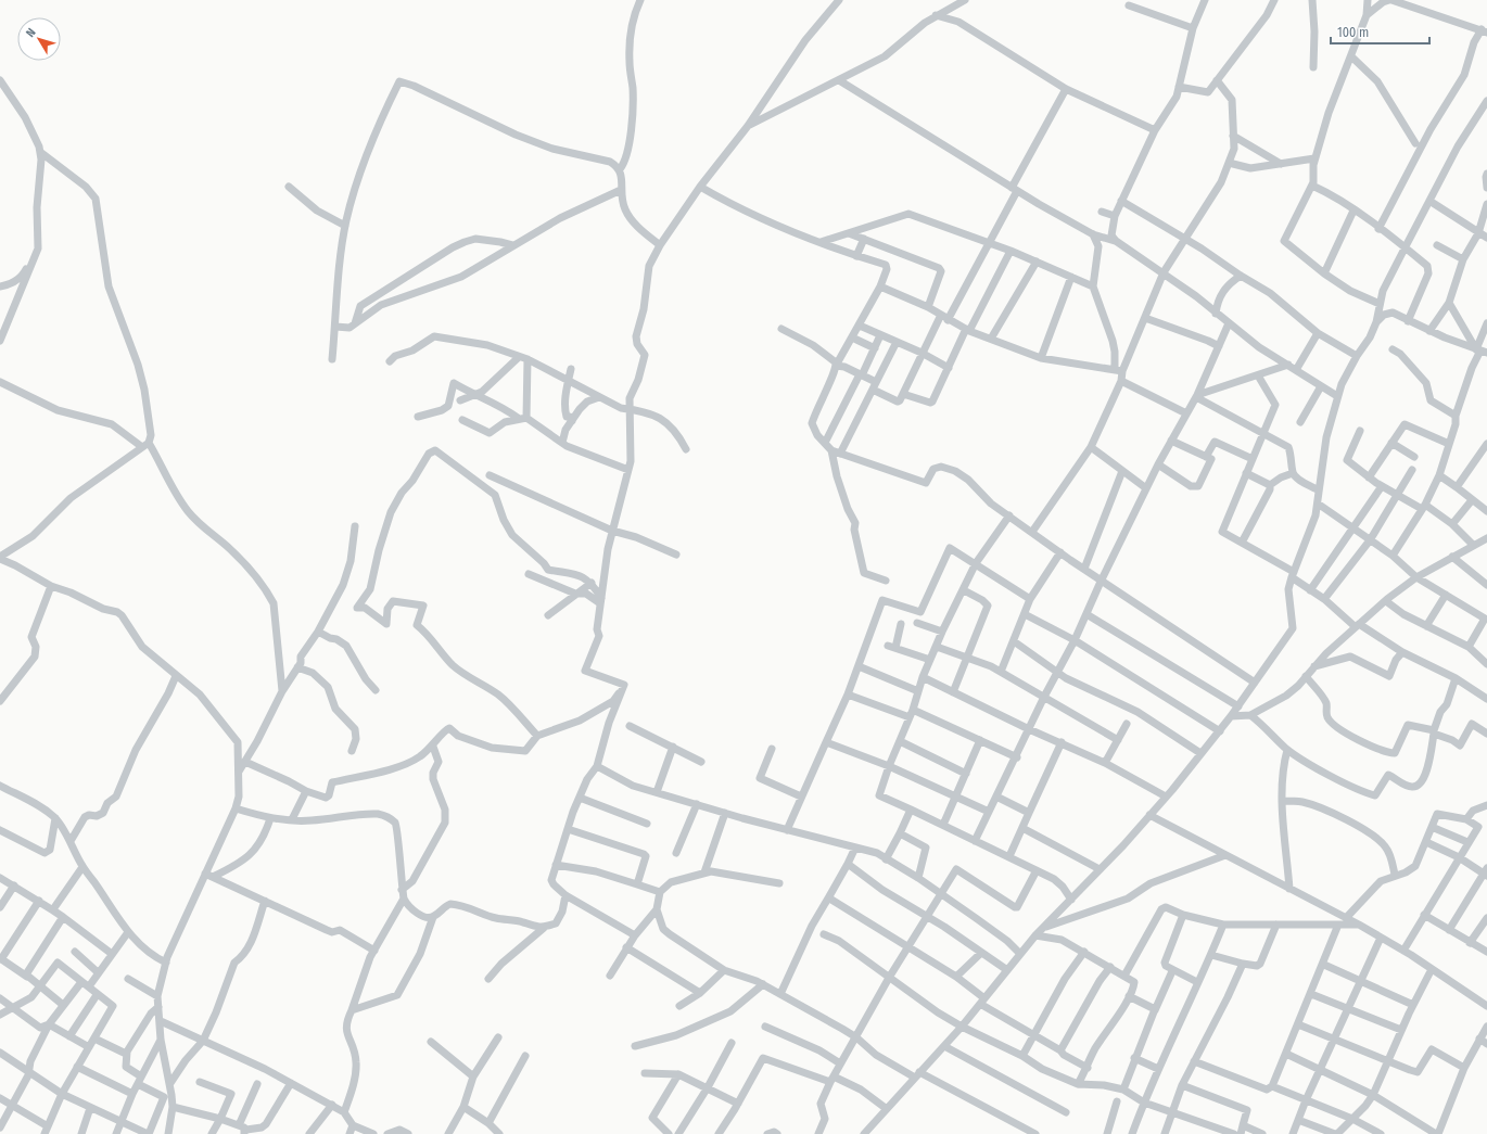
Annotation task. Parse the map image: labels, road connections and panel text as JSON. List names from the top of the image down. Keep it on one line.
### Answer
{"scale_bar":"100 m","north":"top left"}
